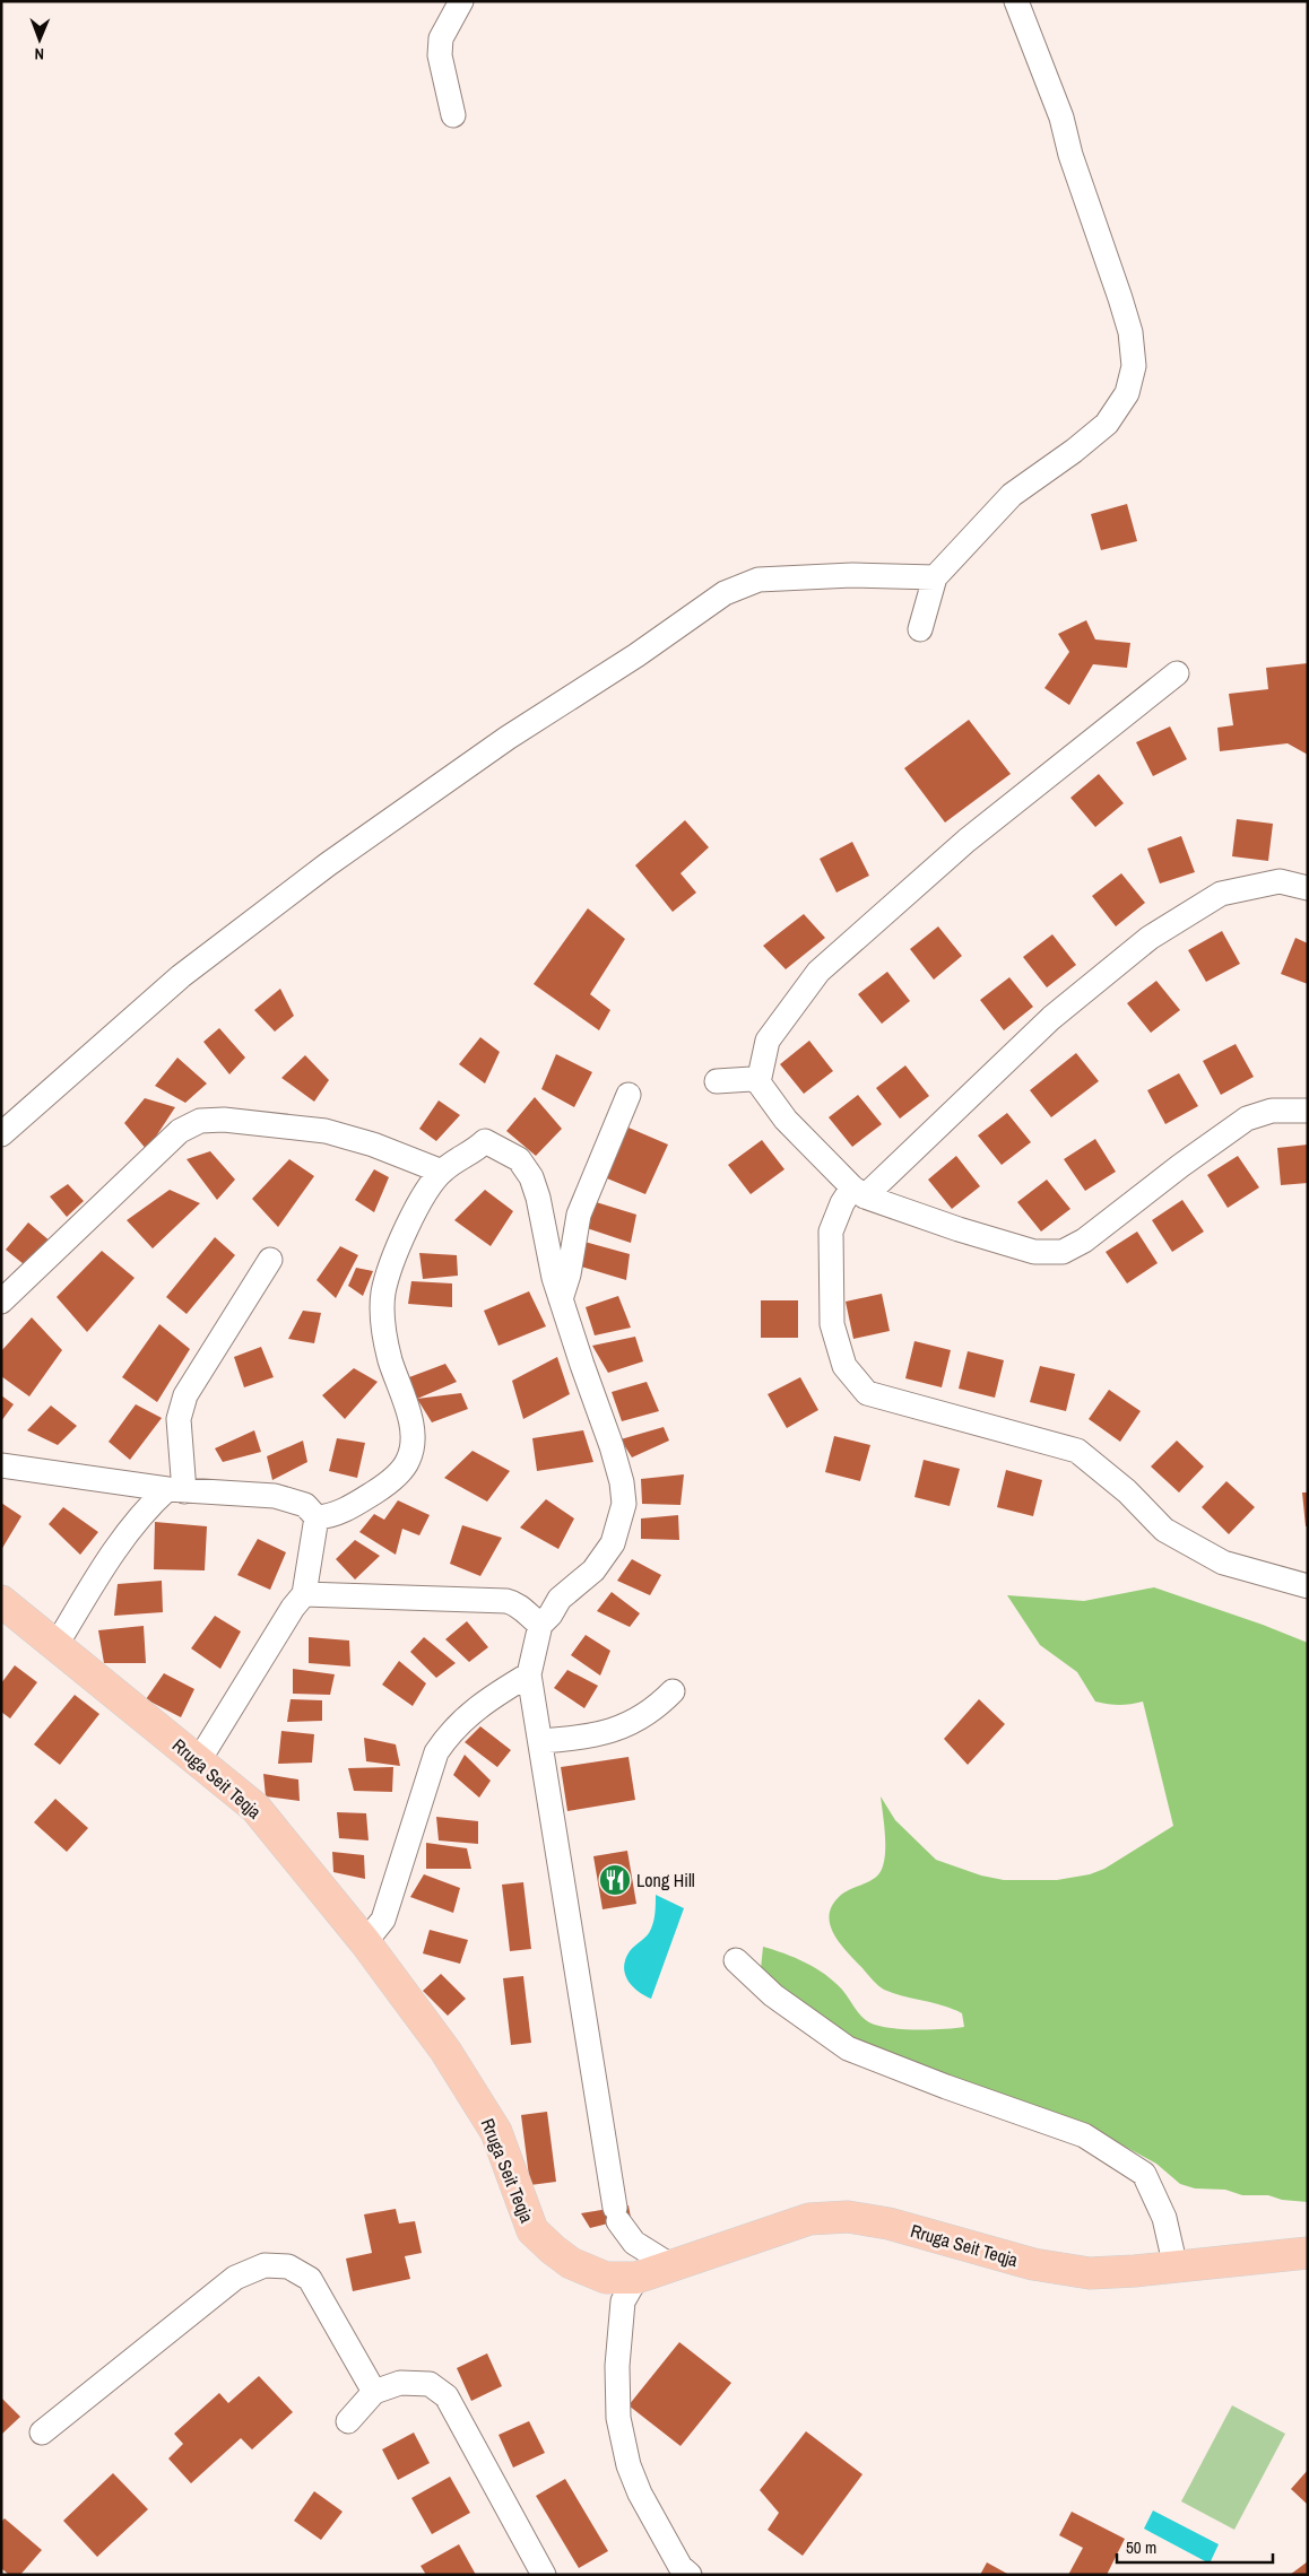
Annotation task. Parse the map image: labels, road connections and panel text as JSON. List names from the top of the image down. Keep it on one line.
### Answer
{"streets":{"main road":["Rruga Seit Teqja"]},"places":{"restaurant":["Long Hill"]},"scale_bar":"50 m","north":"bottom"}
